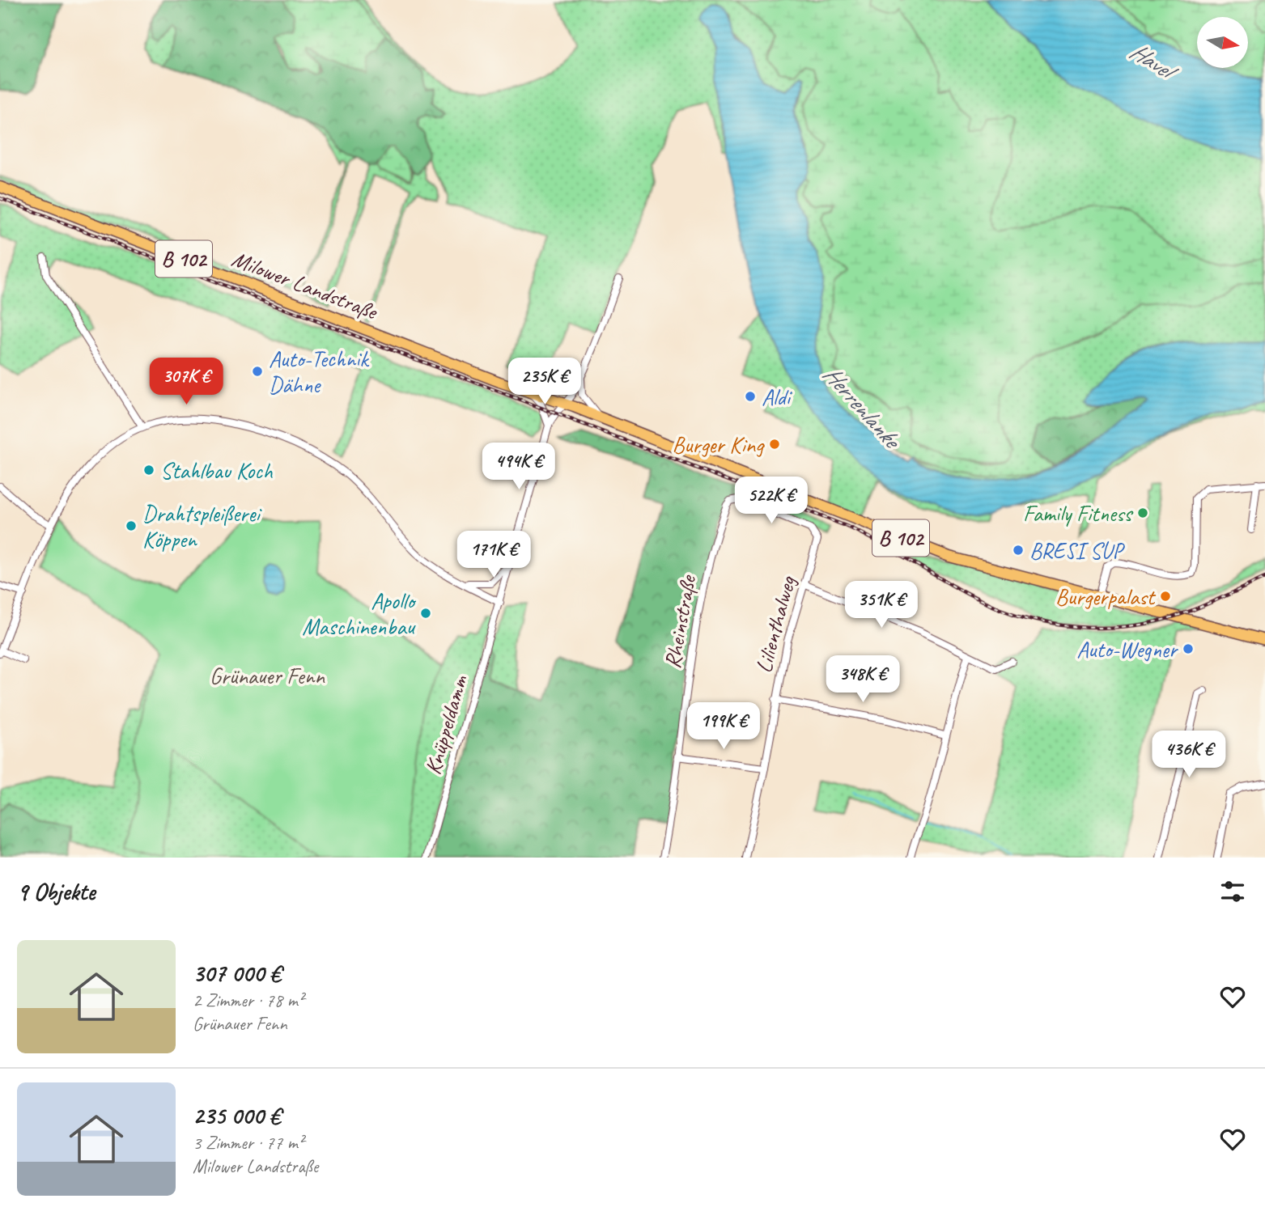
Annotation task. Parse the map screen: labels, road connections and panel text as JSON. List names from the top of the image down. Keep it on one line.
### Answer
{"streets":{"main road":["B 102","Milower Landstraße"],"street":["Rheinstraße","Lilienthalweg","Knüppeldamm"]},"crossings":[["Rheinstraße","Lilienthalweg"]],"water":["Havel","Herrenlanke"],"parks":["Grünauer Fenn"],"places":["Auto-Technik Dähne","Aldi","Burger King","Stahlbau Koch","Family Fitness","Drahtspleißerei Köppen","BRESI SUP","Burgerpalast","Apollo Maschinenbau","Auto-Wegner"],"north":"right","page":{"price":["307K €","235K €","494K €","522K €","171K €","351K €","348K €","199K €","436K €"],"heading":"9 Objekte","list":[{"name":"307 000 €","note":"2 Zimmer · 78 m² · Grünauer Fenn"},{"name":"235 000 €","note":"3 Zimmer · 77 m² · Milower Landstraße"}]}}
